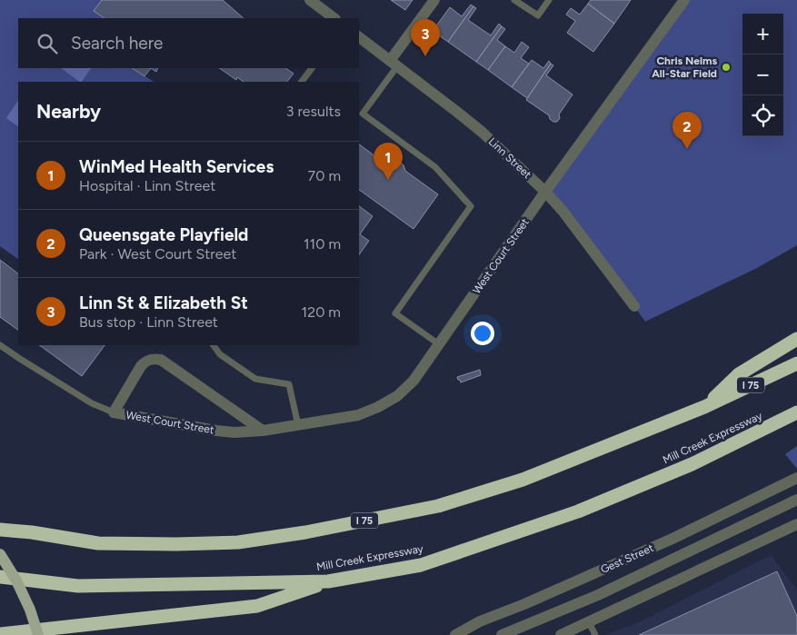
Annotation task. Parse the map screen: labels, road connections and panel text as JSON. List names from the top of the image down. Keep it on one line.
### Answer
{"streets":{"highway":["I 75","Mill Creek Expressway"],"street":["Linn Street","West Court Street","Gest Street"]},"crossings":[["Linn Street","West Court Street"]],"places":["Chris Nelms All-Star Field"],"page":{"map_buttons":["+","−"],"search":"Search here","pins":["3","2","1"],"heading":["Nearby","3 results"],"list":[{"mark":"1","name":"WinMed Health Services","note":"Hospital · Linn Street","value":"70 m"},{"mark":"2","name":"Queensgate Playfield","note":"Park · West Court Street","value":"110 m"},{"mark":"3","name":"Linn St & Elizabeth St","note":"Bus stop · Linn Street","value":"120 m"}]}}
